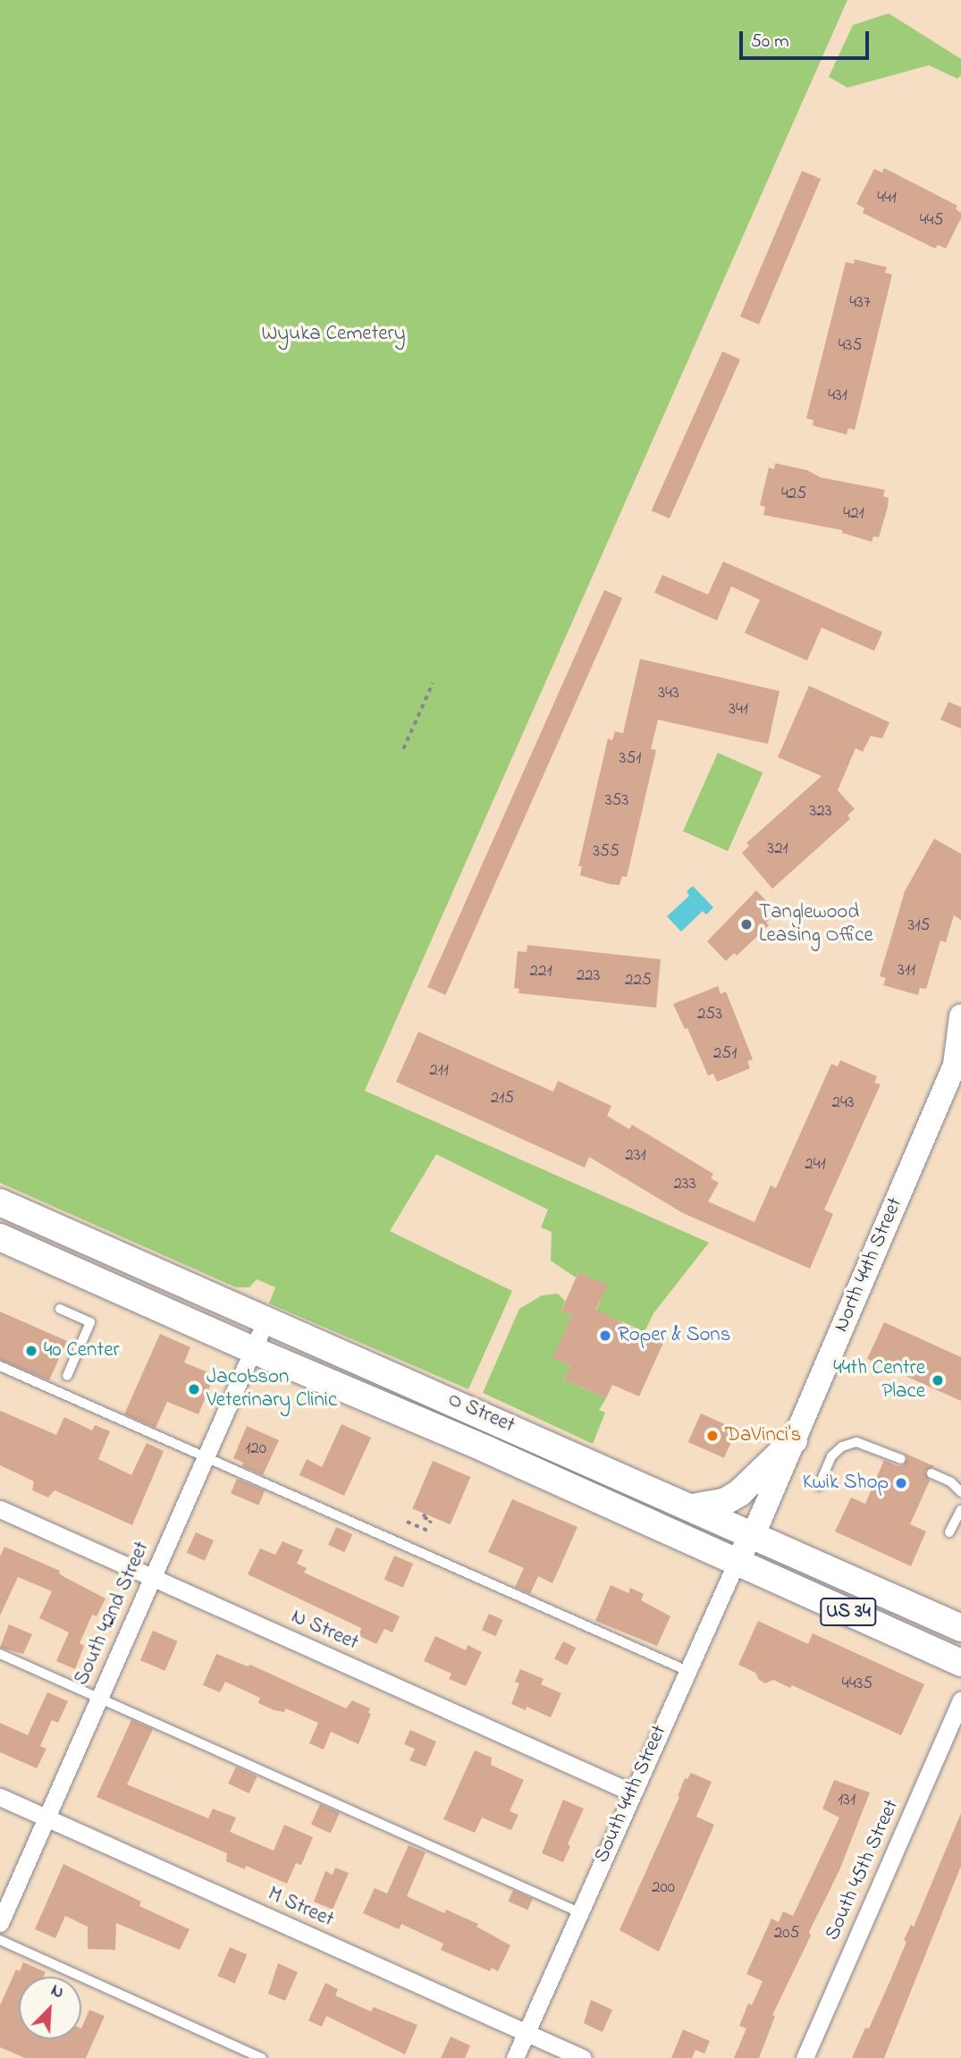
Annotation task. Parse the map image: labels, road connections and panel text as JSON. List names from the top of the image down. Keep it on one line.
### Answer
{"streets":{"main road":["North 44th Street","O Street","US 34","South 44th Street"],"street":["South 42nd Street","N Street","South 45th Street","M Street"]},"crossings":[["North 44th Street","O Street"],["North 44th Street","South 44th Street"],["O Street","South 42nd Street"],["O Street","South 44th Street"],["South 42nd Street","N Street"],["South 42nd Street","M Street"],["N Street","South 44th Street"],["South 44th Street","M Street"]],"parks":["Wyuka Cemetery"],"places":["Tanglewood Leasing Office","Roper & Sons","40 Center","44th Centre Place","Jacobson Veterinary Clinic","DaVinci's","Kwik Shop"],"house_numbers":["441","445","437","435","431","425","421","343","341","351","353","323","321","355","315","311","221","223","225","253","251","211","215","243","231","241","233","120","4435","131","200","205"],"scale_bar":"50 m","north":"top right"}
